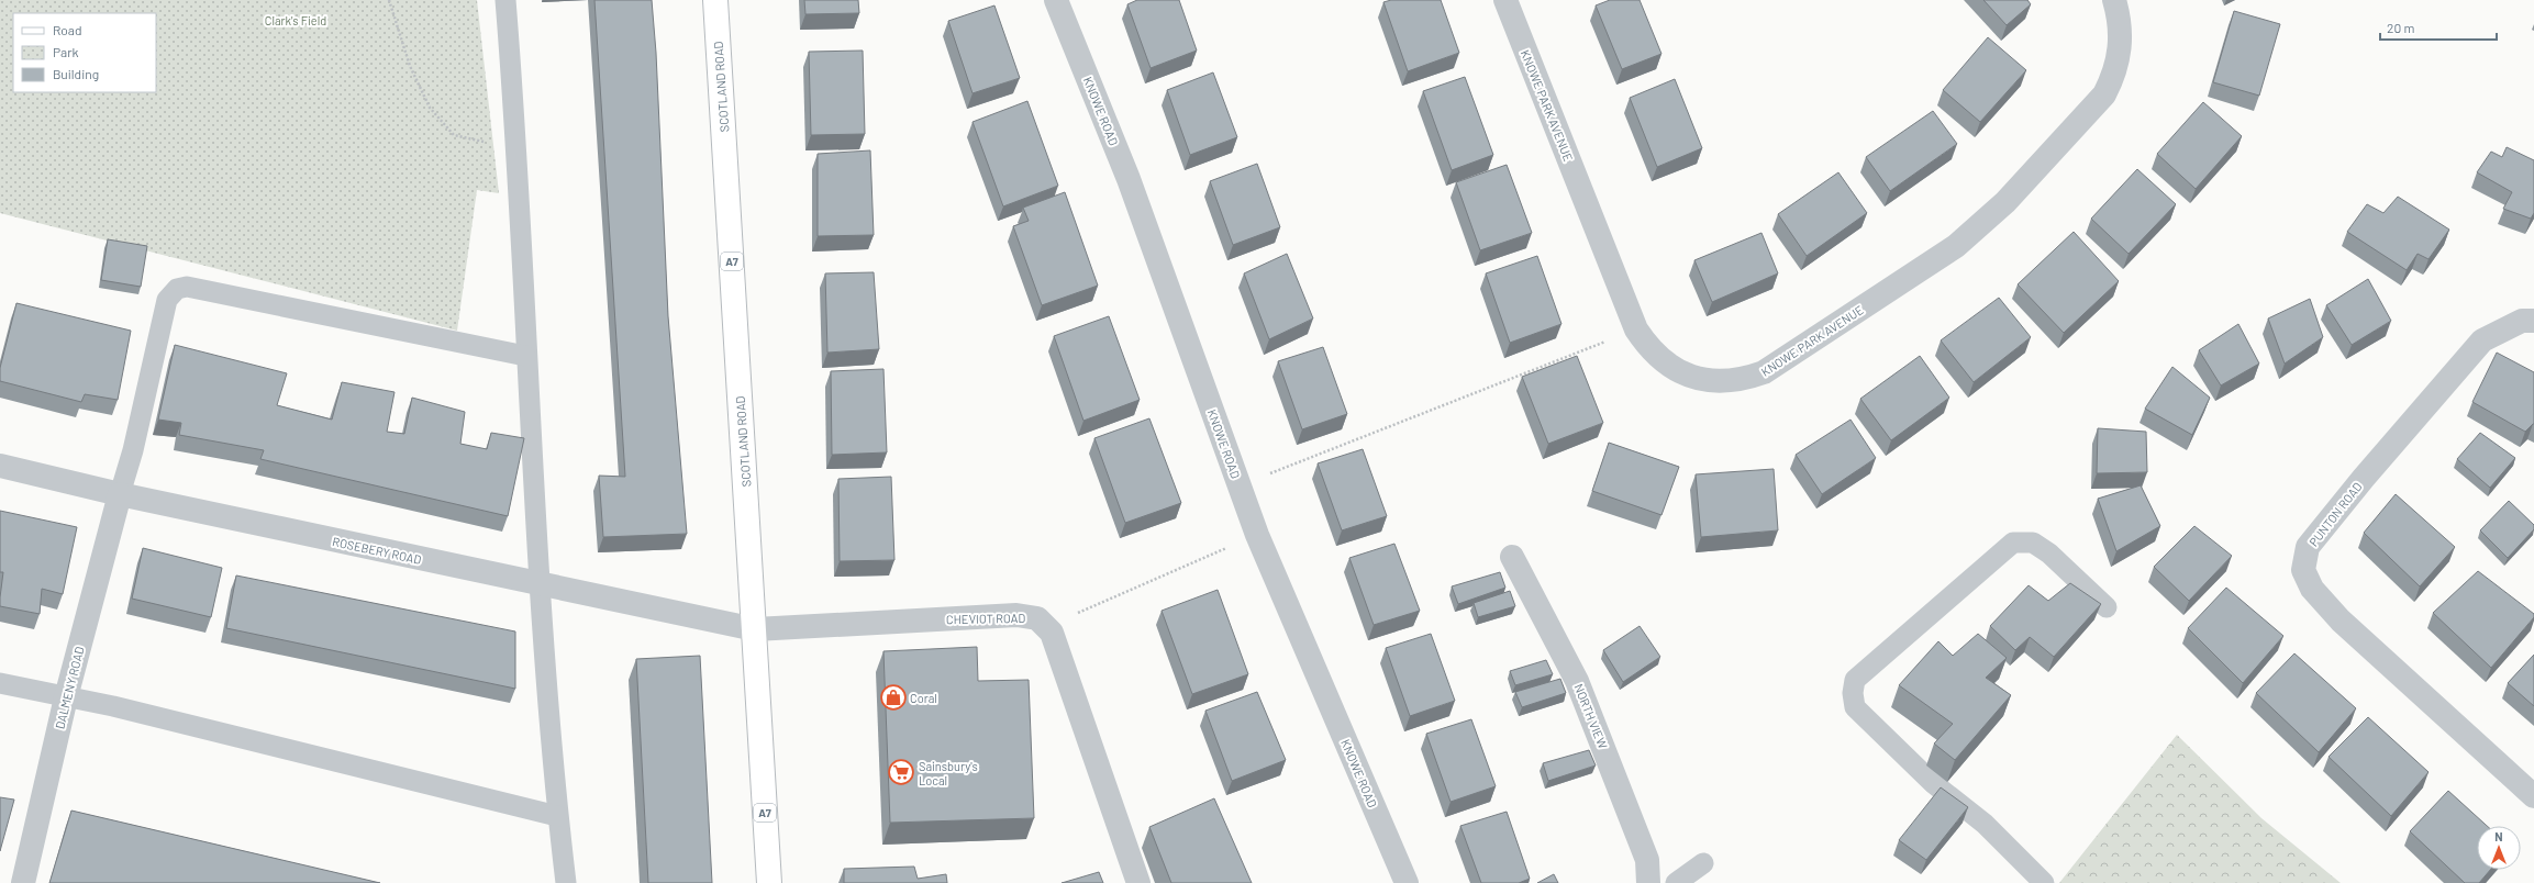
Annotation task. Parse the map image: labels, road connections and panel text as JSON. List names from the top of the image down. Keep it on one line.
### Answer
{"streets":{"main road":["SCOTLAND ROAD","A7"],"street":["KNOWE PARK AVENUE","KNOWE ROAD","PUNTON ROAD","ROSEBERY ROAD","CHEVIOT ROAD","DALMENY ROAD","NORTH VIEW"]},"crossings":[["SCOTLAND ROAD","ROSEBERY ROAD"],["SCOTLAND ROAD","CHEVIOT ROAD"],["ROSEBERY ROAD","CHEVIOT ROAD"],["ROSEBERY ROAD","DALMENY ROAD"]],"parks":["Clark's Field"],"places":{"shop":["Coral"],"supermarket":["Sainsbury's Local"]},"legend":["Road","Park","Building"],"scale_bar":"20 m","north":"top"}
